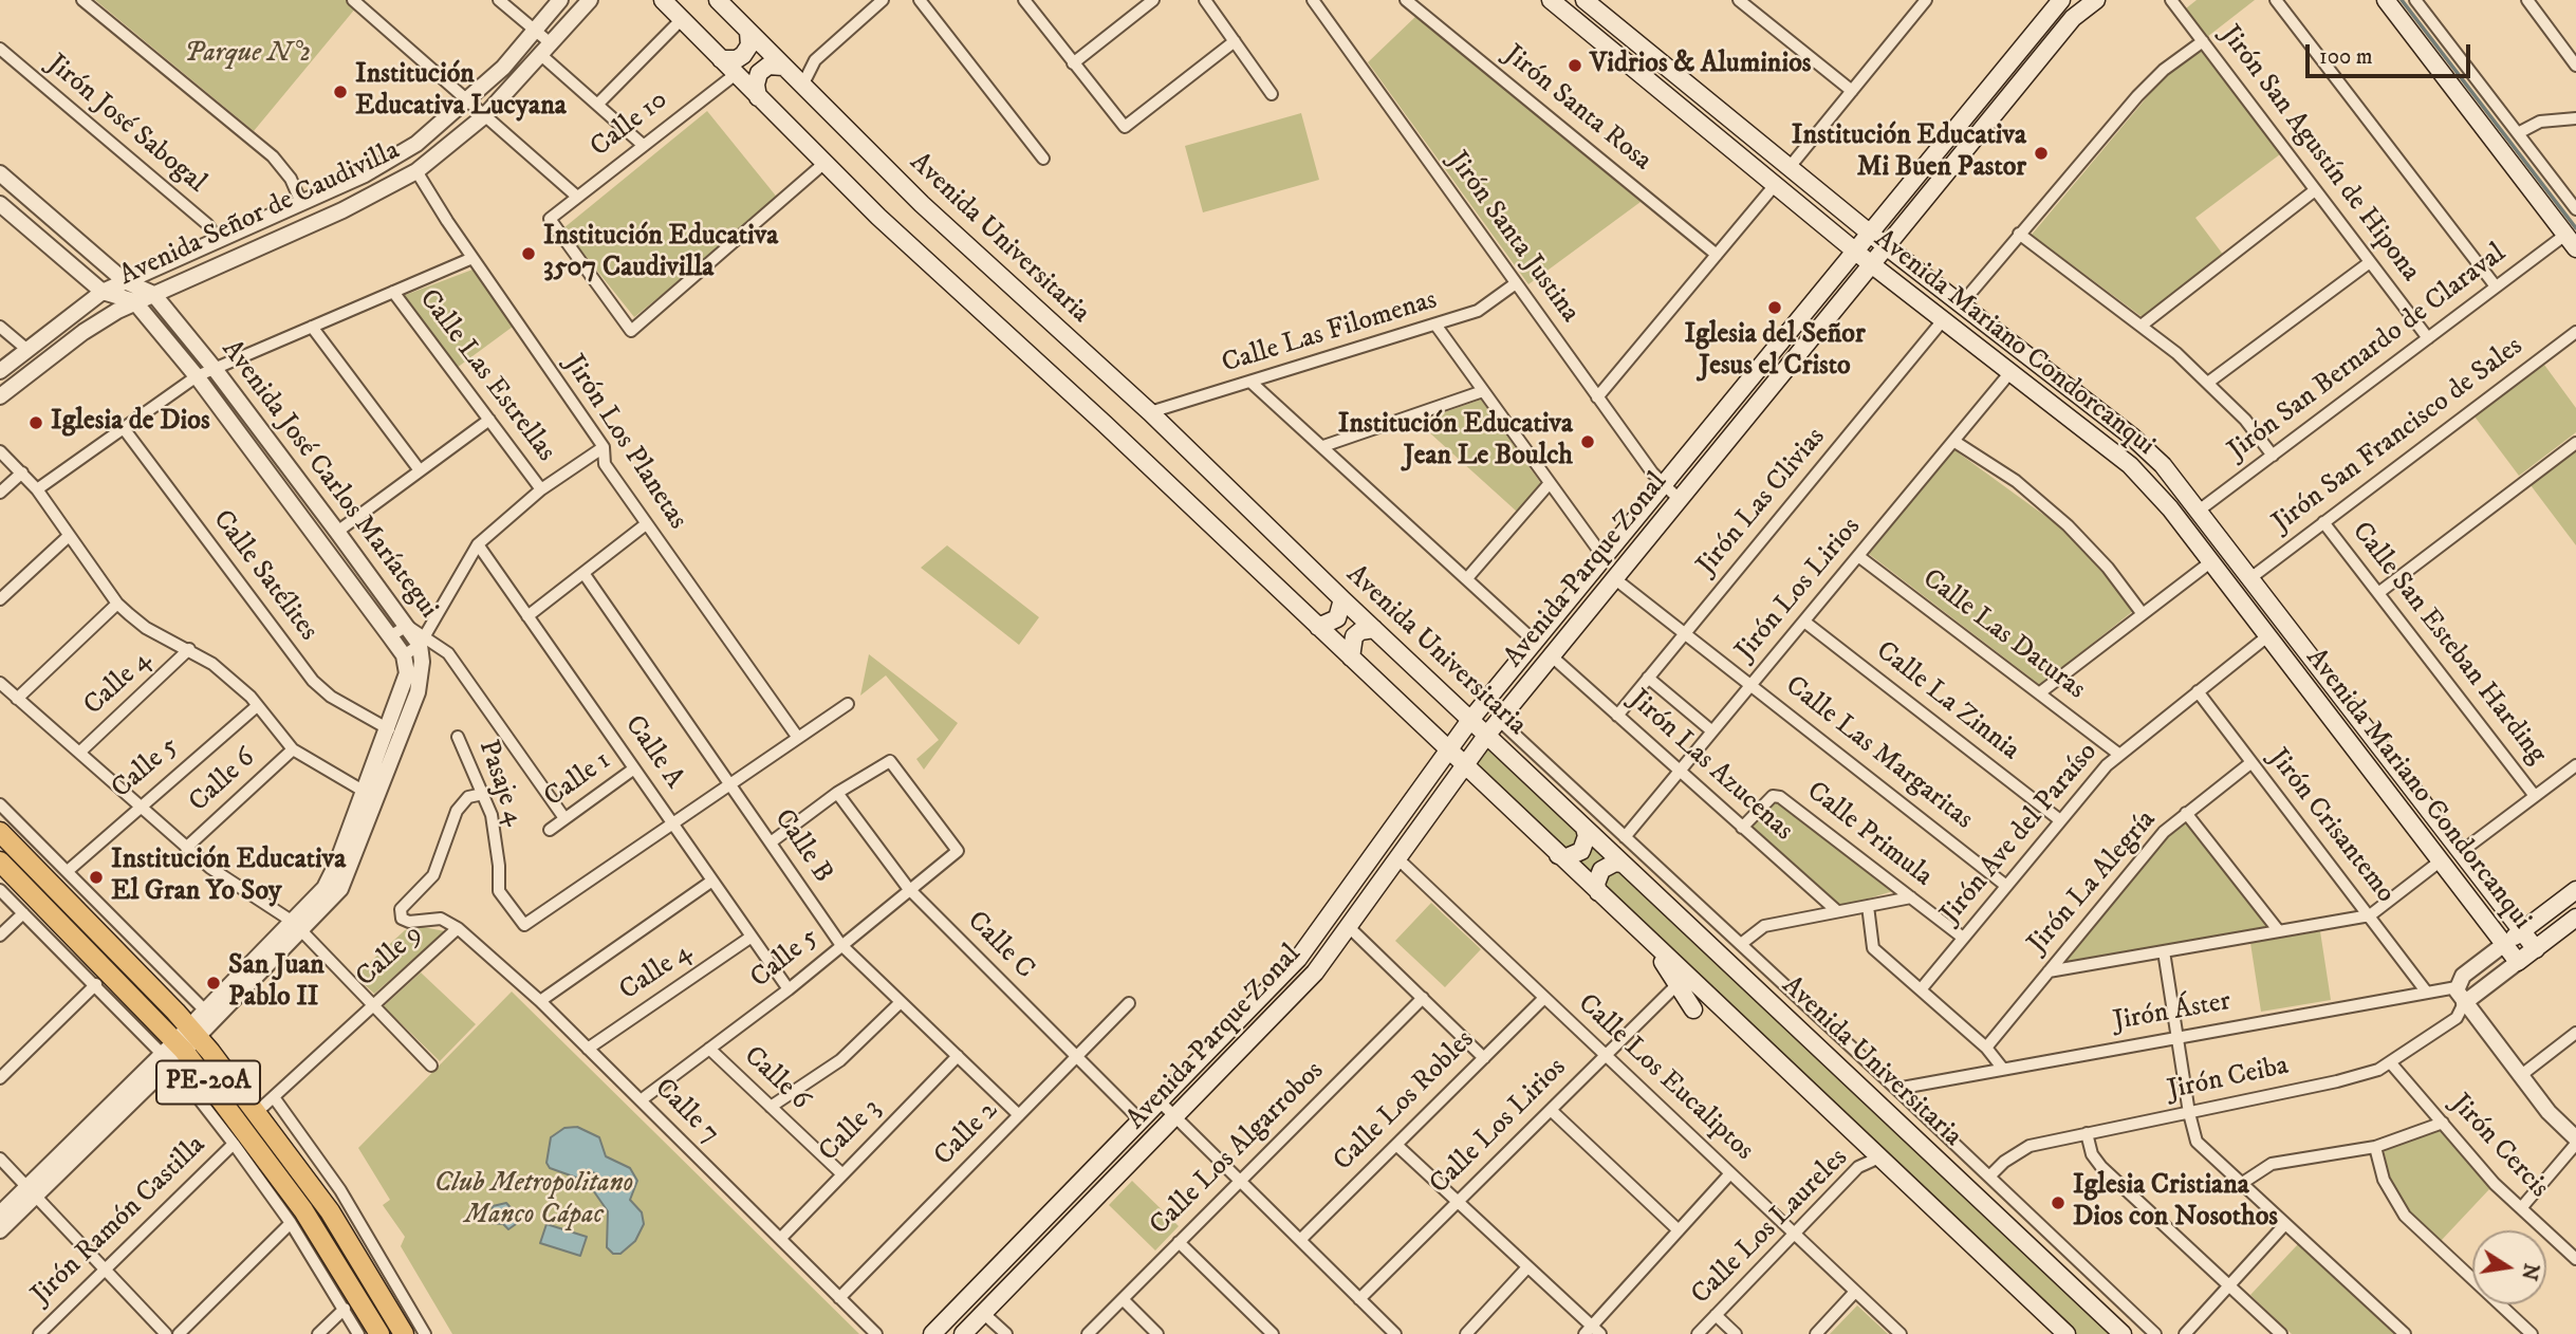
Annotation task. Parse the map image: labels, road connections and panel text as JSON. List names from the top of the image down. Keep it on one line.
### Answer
{"streets":{"highway":["PE-20A"],"main road":["Avenida Universitaria","Avenida Mariano Condorcanqui","Avenida Parque Zonal"],"street":["Jirón Santa Rosa","Jirón José Sabogal","Calle 10","Jirón San Agustín de Hipona","Avenida Señor de Caudivilla","Jirón Santa Justina","Calle Las Filomenas","Jirón San Bernardo de Claraval","Calle Las Estrellas","Jirón San Francisco de Sales","Jirón Los Planetas","Avenida José Carlos Maríategui","Jirón Las Clivias","Calle Satélites","Jirón Los Lirios","Calle Las Daturas","Calle San Esteban Harding","Calle 4","Calle La Zinnia","Calle A","Calle Las Margaritas","Jirón Las Azucenas","Calle 5","Calle 1","Calle 6","Pasaje 4","Jirón Crisantemo","Jirón Ave del Paraíso","Calle Primula","Calle B","Jirón La Alegría","Calle C","Calle 9","Jirón Áster","Calle Los Eucaliptos","Jirón Ceiba","Calle Los Robles","Calle 7","Calle Los Lirios","Calle 3","Calle 2","Jirón Cercis","Calle Los Algarrobos","Jirón Ramón Castilla","Calle Los Laureles"]},"crossings":[["Jirón José Sabogal","Avenida Señor de Caudivilla"],["Jirón San Agustín de Hipona","Jirón San Bernardo de Claraval"],["Avenida Señor de Caudivilla","Jirón Los Planetas"],["Avenida Señor de Caudivilla","Avenida José Carlos Maríategui"],["Jirón Santa Justina","Calle Las Filomenas"],["Jirón Santa Justina","Avenida Parque Zonal"],["Avenida Universitaria","Calle Las Filomenas"],["Avenida Universitaria","Avenida Parque Zonal"],["Avenida Universitaria","Jirón Los Lirios"],["Avenida Universitaria","Jirón Áster"],["Avenida Universitaria","Jirón Ceiba"],["Avenida Mariano Condorcanqui","Jirón San Bernardo de Claraval"],["Avenida Mariano Condorcanqui","Jirón San Francisco de Sales"],["Avenida Mariano Condorcanqui","Jirón Las Clivias"],["Avenida Mariano Condorcanqui","Avenida Parque Zonal"],["Avenida Mariano Condorcanqui","Jirón Los Lirios"],["Avenida Mariano Condorcanqui","Jirón Ave del Paraíso"],["Jirón San Francisco de Sales","Calle San Esteban Harding"],["Avenida José Carlos Maríategui","Calle Satélites"],["Avenida José Carlos Maríategui","PE-20A"],["Jirón Las Clivias","Calle Las Margaritas"],["Jirón Las Clivias","Jirón Las Azucenas"],["Avenida Parque Zonal","Calle Las Margaritas"],["Avenida Parque Zonal","Jirón Las Azucenas"],["Avenida Parque Zonal","Calle C"],["Avenida Parque Zonal","Calle Los Eucaliptos"],["Jirón Los Lirios","Calle Las Daturas"],["Jirón Los Lirios","Calle La Zinnia"],["Jirón Los Lirios","Calle Las Margaritas"],["Jirón Los Lirios","Jirón Las Azucenas"],["Calle Las Daturas","Jirón Ave del Paraíso"],["Calle 4","Calle A"],["Calle 4","Calle 7"],["Calle La Zinnia","Jirón Ave del Paraíso"],["Calle A","Calle 5"],["Calle A","Calle 1"],["Calle A","Pasaje 4"],["Calle Las Margaritas","Jirón Ave del Paraíso"],["Jirón Las Azucenas","Calle Primula"],["Calle 5","Calle 6"],["Calle 5","Calle B"],["Calle 5","Calle C"],["Calle 5","Calle 7"],["Calle 6","Calle 3"],["Jirón Crisantemo","Jirón Ave del Paraíso"],["Jirón Crisantemo","Jirón La Alegría"],["Jirón Crisantemo","Jirón Áster"],["Jirón Ave del Paraíso","Calle Primula"],["Calle B","Calle 3"],["Calle B","Calle 2"],["Calle C","Calle 2"],["Calle 9","PE-20A"],["Calle 9","Calle 7"],["Calle Los Eucaliptos","Calle Los Robles"],["Calle Los Eucaliptos","Calle Los Lirios"],["Calle Los Eucaliptos","Calle Los Laureles"],["Jirón Ceiba","Jirón Cercis"],["Calle 7","Calle 3"],["Calle 7","Calle 2"]],"parks":["Parque N°2","Club Metropolitano Manco Cápac"],"places":["Vidrios & Aluminios","Institución Educativa Lucyana","Institución Educativa Mi Buen Pastor","Institución Educativa 3507 Caudivilla","Iglesia del Señor Jesus el Cristo","Iglesia de Dios","Institución Educativa Jean Le Boulch","Institución Educativa El Gran Yo Soy","San Juan Pablo II","Iglesia Cristiana Dios con Nosothos"],"scale_bar":"100 m","north":"right"}
